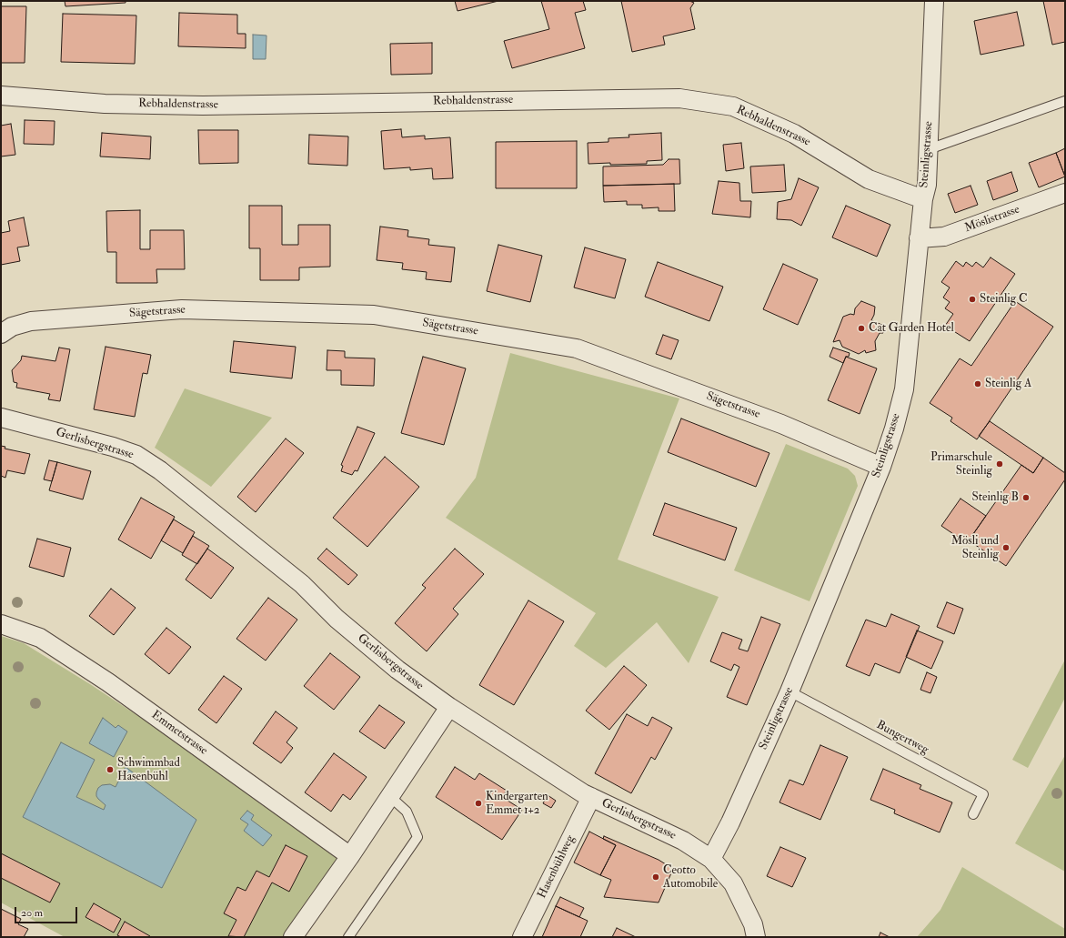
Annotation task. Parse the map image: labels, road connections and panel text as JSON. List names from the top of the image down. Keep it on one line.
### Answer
{"streets":{"street":["Rebhaldenstrasse","Steinligstrasse","Möslistrasse","Sägetstrasse","Gerlisbergstrasse","Emmetstrasse","Hasenbühlweg"],"lane":["Bungertweg"]},"crossings":[["Rebhaldenstrasse","Steinligstrasse"],["Steinligstrasse","Möslistrasse"],["Steinligstrasse","Sägetstrasse"],["Steinligstrasse","Gerlisbergstrasse"],["Steinligstrasse","Bungertweg"],["Gerlisbergstrasse","Hasenbühlweg"]],"places":["Steinlig C","Cat Garden Hotel","Steinlig A","Primarschule Steinlig","Steinlig B","Mösli und Steinlig","Schwimmbad Hasenbühl","Kindergarten Emmet 1+2","Ceotto Automobile"],"scale_bar":"20 m"}
